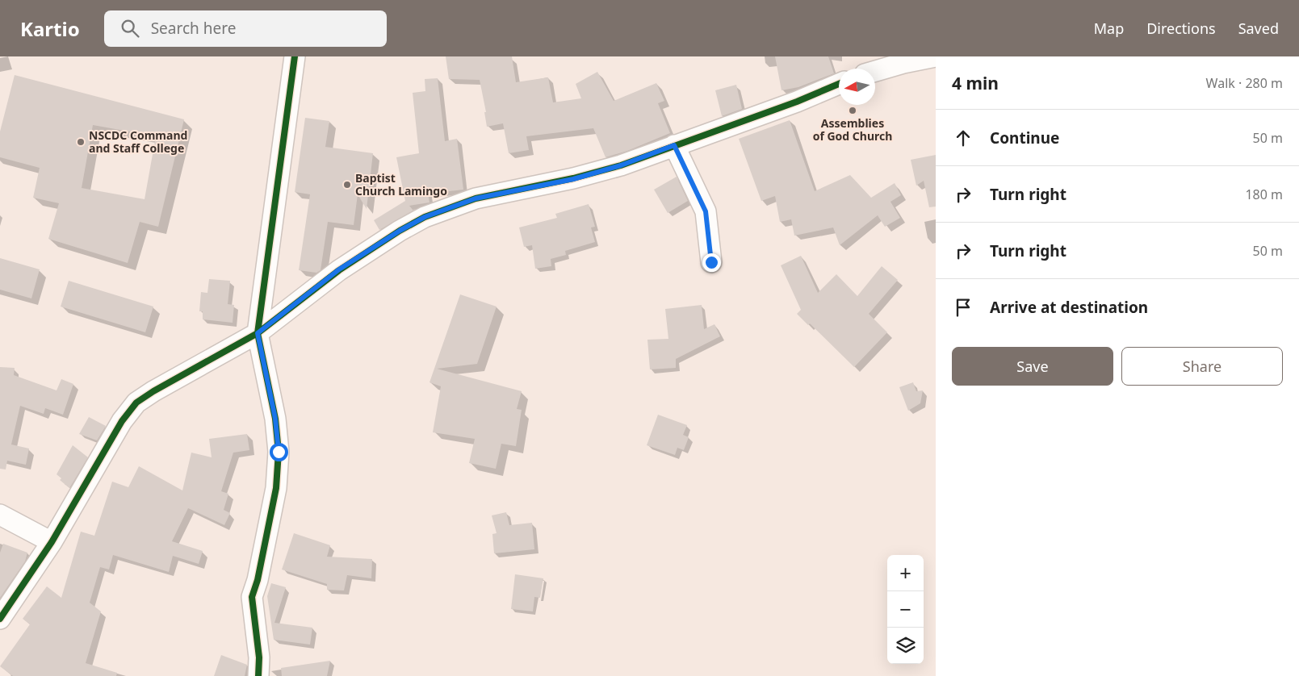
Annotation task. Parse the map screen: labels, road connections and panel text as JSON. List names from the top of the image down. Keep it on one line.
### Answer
{"places":["Assemblies of God Church","NSCDC Command and Staff College","Baptist Church Lamingo"],"north":"left","page":{"header":"Kartio","search":"Search here","nav":["Map","Directions","Saved"],"heading":["4 min","Walk · 280 m"],"list":[["Continue","50 m"],["Turn right","180 m"],["Turn right","50 m"],"Arrive at destination"],"buttons":["Save","Share"],"map_buttons":["+","−"]}}
